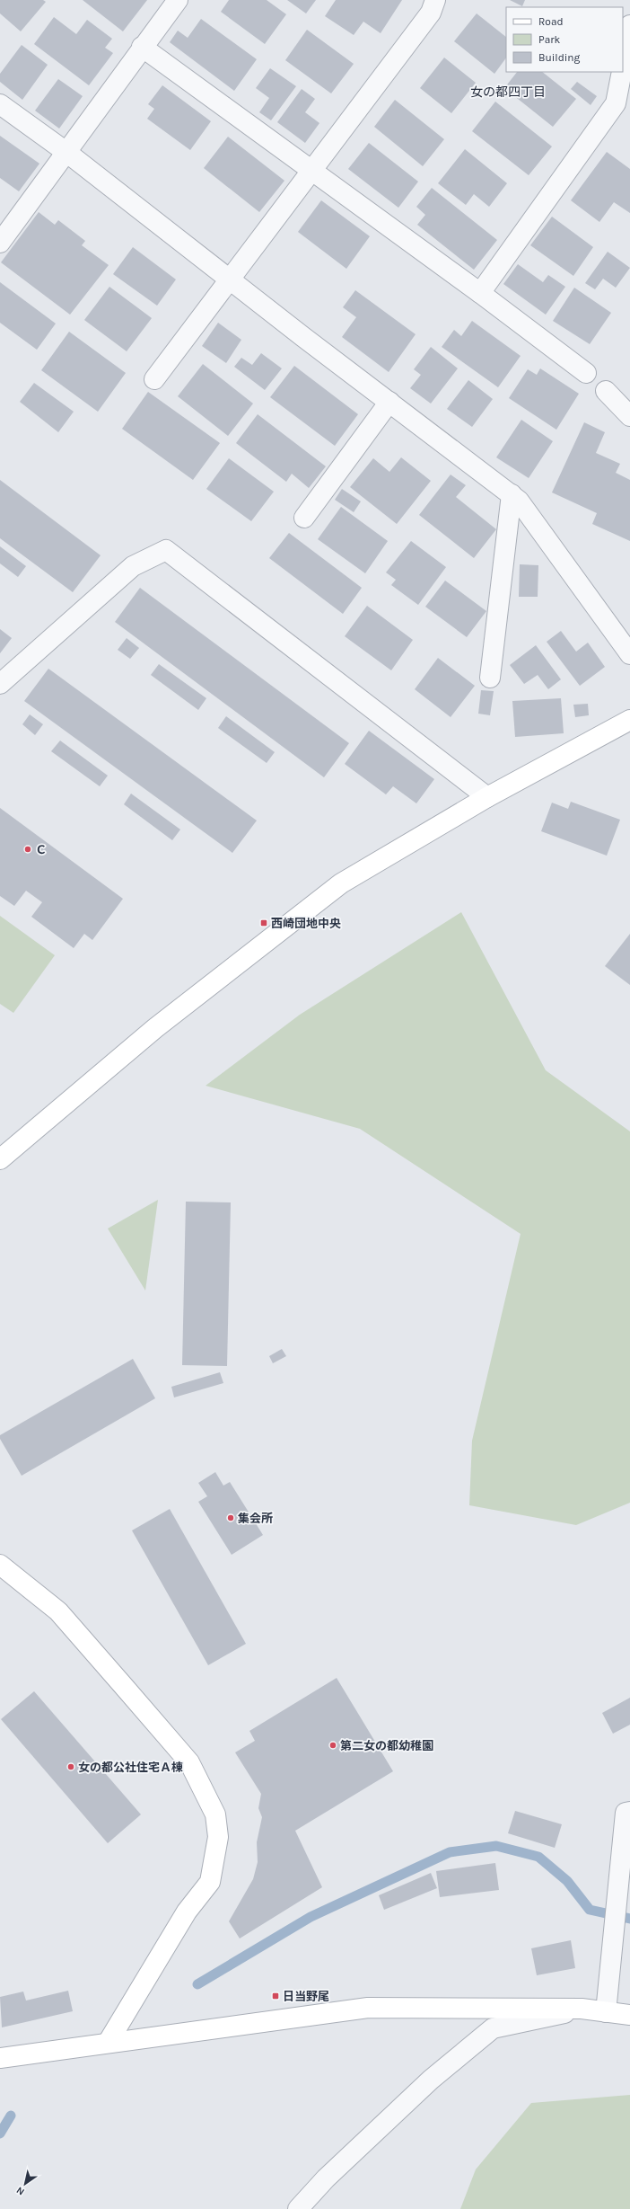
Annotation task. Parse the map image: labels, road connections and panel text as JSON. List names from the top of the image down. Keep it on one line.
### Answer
{"districts":["女の都四丁目"],"places":{"other":["Ｃ","集会所","第二女の都幼稚園","女の都公社住宅Ａ棟"],"transit":["西崎団地中央","日当野尾"]},"legend":["Road","Park","Building"],"north":"bottom left"}
